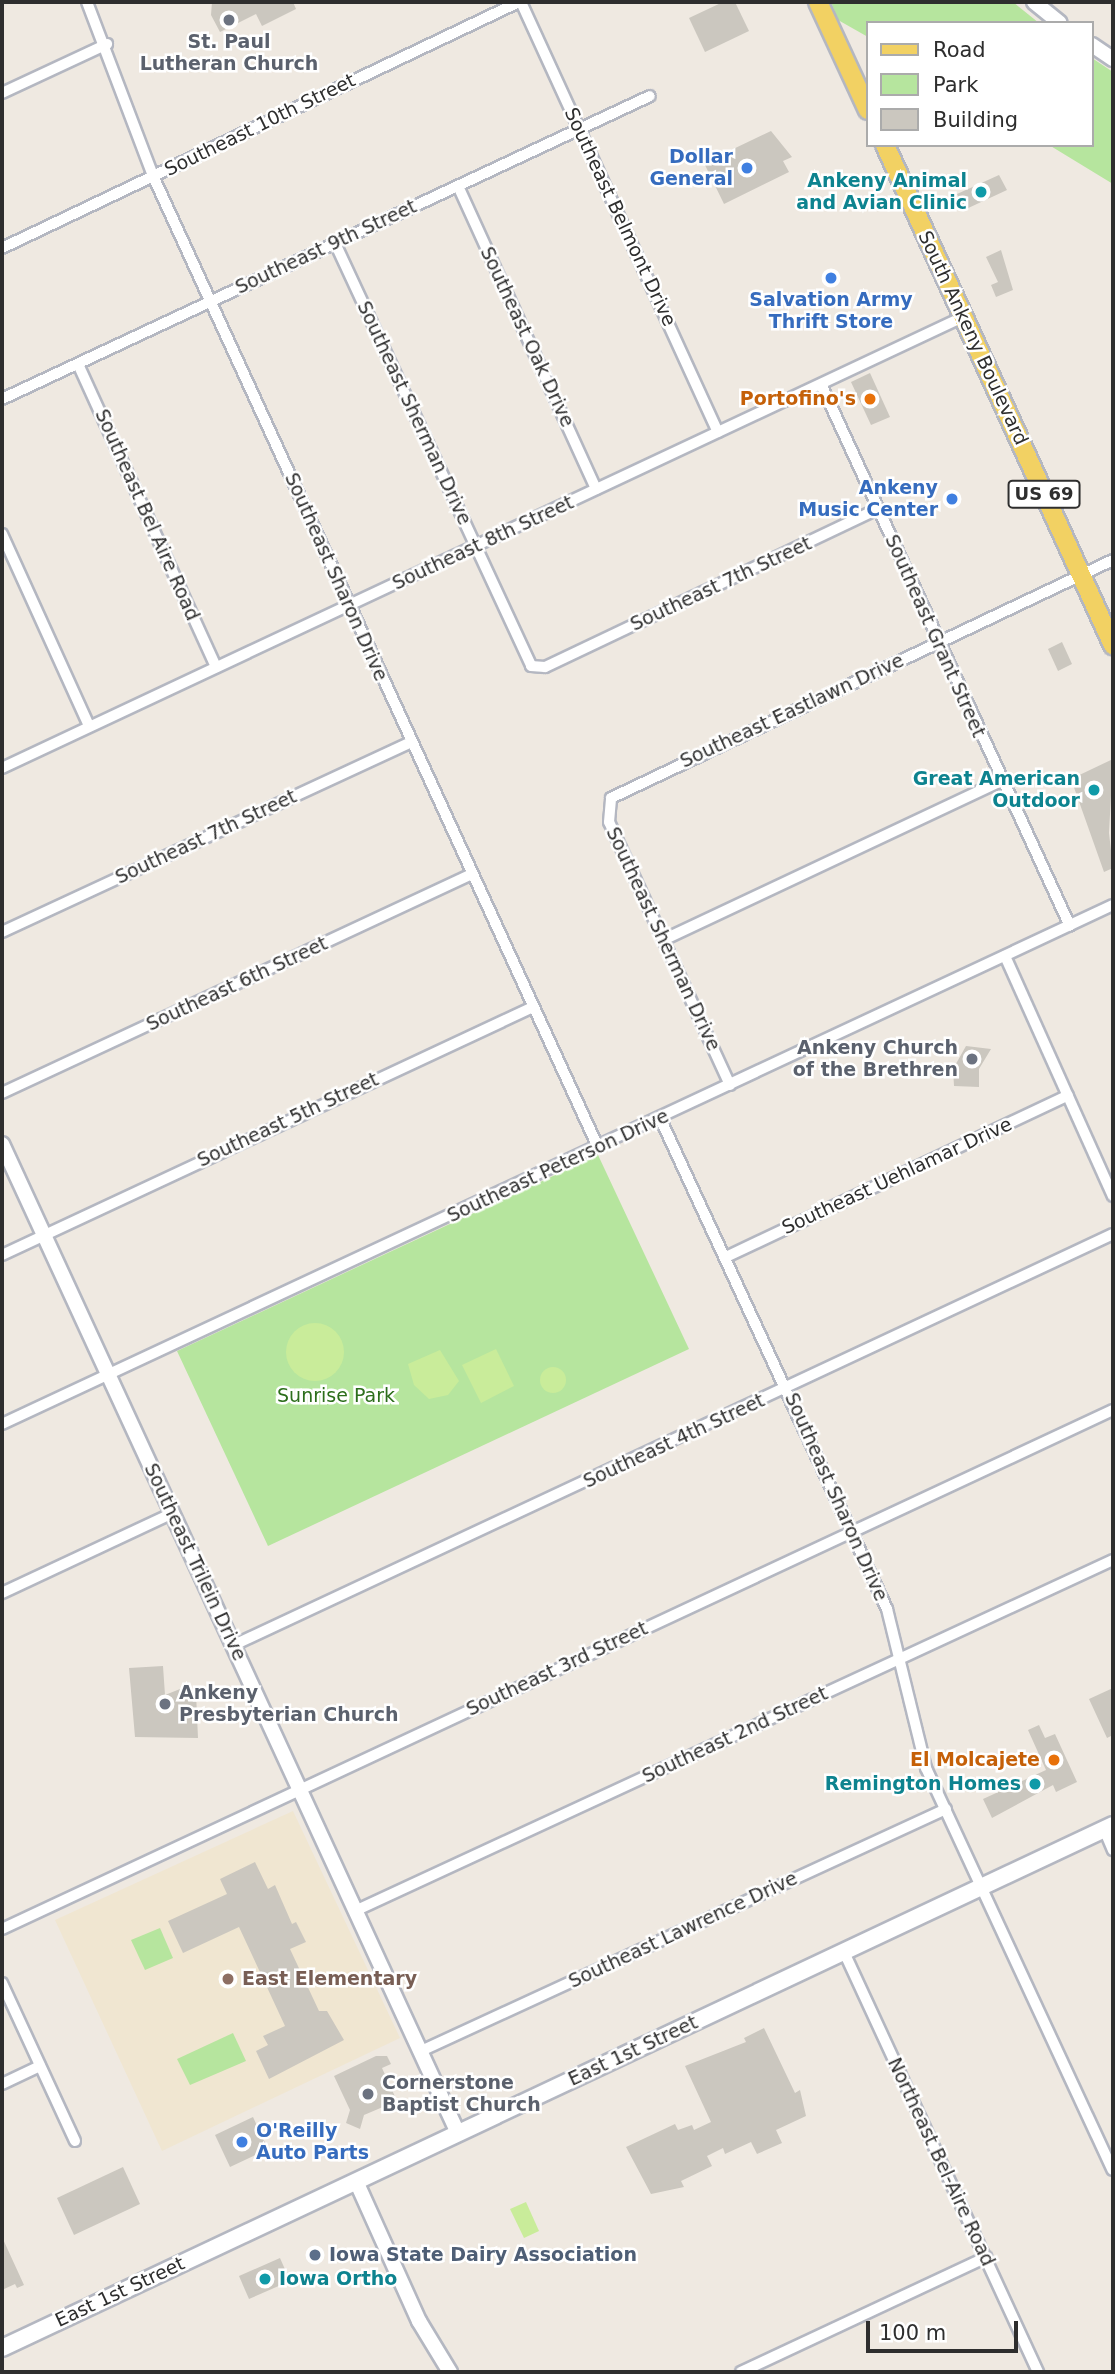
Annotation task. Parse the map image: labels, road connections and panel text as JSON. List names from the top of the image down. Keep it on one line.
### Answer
{"streets":{"main road":["South Ankeny Boulevard","US 69","East 1st Street"],"street":["Southeast 10th Street","Southeast Belmont Drive","Southeast 9th Street","Southeast Oak Drive","Southeast Sherman Drive","Southeast Bel Aire Road","Southeast 8th Street","Southeast Sharon Drive","Southeast 7th Street","Southeast Grant Street","Southeast Eastlawn Drive","Southeast 6th Street","Southeast 5th Street","Southeast Peterson Drive","Southeast Uehlamar Drive","Southeast 4th Street","Southeast Trilein Drive","Southeast 3rd Street","Southeast 2nd Street","Southeast Lawrence Drive","Northeast Bel-Aire Road"]},"crossings":[["Southeast 10th Street","Southeast Belmont Drive"],["Southeast 10th Street","Southeast Sharon Drive"],["Southeast Belmont Drive","Southeast 9th Street"],["Southeast Belmont Drive","Southeast 8th Street"],["Southeast 9th Street","Southeast Oak Drive"],["Southeast 9th Street","Southeast Sherman Drive"],["Southeast 9th Street","Southeast Bel Aire Road"],["Southeast 9th Street","Southeast Sharon Drive"],["Southeast Oak Drive","Southeast 8th Street"],["South Ankeny Boulevard","Southeast 8th Street"],["South Ankeny Boulevard","Southeast Eastlawn Drive"],["Southeast Sherman Drive","Southeast 8th Street"],["Southeast Sherman Drive","Southeast 7th Street"],["Southeast Sherman Drive","Southeast Eastlawn Drive"],["Southeast Sherman Drive","Southeast Peterson Drive"],["Southeast Bel Aire Road","Southeast 8th Street"],["Southeast 8th Street","Southeast Sharon Drive"],["Southeast 8th Street","Southeast Grant Street"],["Southeast Sharon Drive","Southeast 7th Street"],["Southeast Sharon Drive","Southeast 6th Street"],["Southeast Sharon Drive","Southeast 5th Street"],["Southeast Sharon Drive","Southeast Peterson Drive"],["Southeast Sharon Drive","Southeast Uehlamar Drive"],["Southeast Sharon Drive","Southeast 4th Street"],["Southeast Sharon Drive","Southeast 3rd Street"],["Southeast Sharon Drive","Southeast 2nd Street"],["Southeast Sharon Drive","Southeast Lawrence Drive"],["Southeast Sharon Drive","East 1st Street"],["Southeast 7th Street","Southeast Grant Street"],["Southeast Grant Street","Southeast Eastlawn Drive"],["Southeast Grant Street","Southeast Peterson Drive"],["Southeast 5th Street","Southeast Trilein Drive"],["Southeast Peterson Drive","Southeast Trilein Drive"],["Southeast 4th Street","Southeast Trilein Drive"],["Southeast Trilein Drive","Southeast 3rd Street"],["Southeast Trilein Drive","Southeast 2nd Street"],["Southeast Trilein Drive","Southeast Lawrence Drive"],["Southeast Trilein Drive","East 1st Street"],["East 1st Street","Northeast Bel-Aire Road"]],"parks":["Sunrise Park"],"places":["St. Paul Lutheran Church","Dollar General","Ankeny Animal and Avian Clinic","Salvation Army Thrift Store","Portofino's","Ankeny Music Center","Great American Outdoor","Ankeny Church of the Brethren","Ankeny Presbyterian Church","El Molcajete","Remington Homes","East Elementary","Cornerstone Baptist Church","O'Reilly Auto Parts","Iowa State Dairy Association","Iowa Ortho"],"legend":["Road","Park","Building"],"scale_bar":"100 m"}
